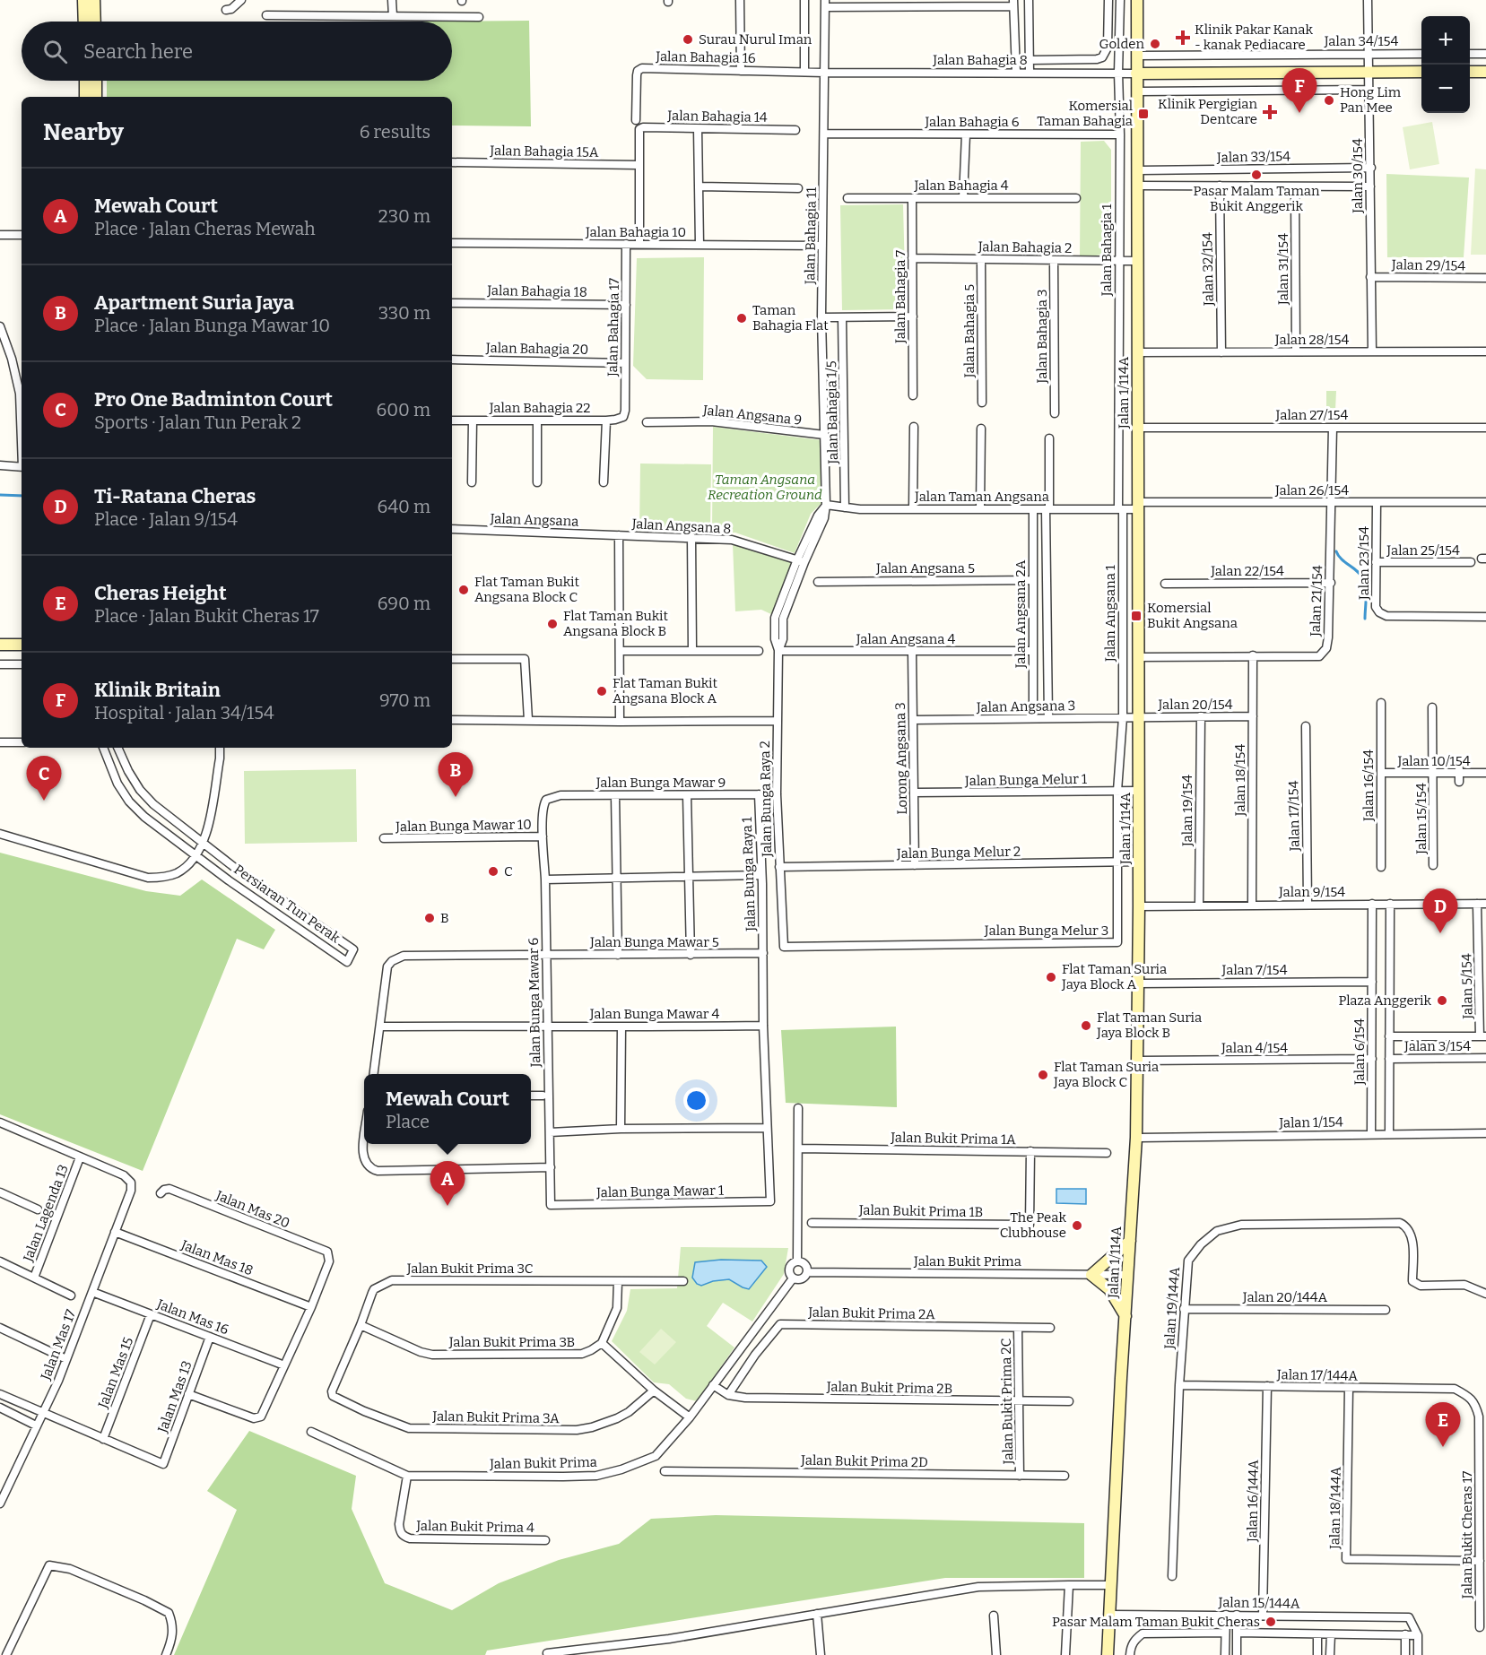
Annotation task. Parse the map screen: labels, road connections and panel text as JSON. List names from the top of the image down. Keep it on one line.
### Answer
{"streets":{"street":["Jalan 34/154","Jalan Bahagia 16","Jalan Bahagia 8","Jalan Bahagia 14","Jalan Bahagia 6","Jalan Bahagia 15A","Jalan 33/154","Jalan 30/154","Jalan Bahagia 4","Jalan Bahagia 10","Jalan Bahagia 11","Jalan Bahagia 2","Jalan Bahagia 1","Jalan 29/154","Jalan 32/154","Jalan 31/154","Jalan Bahagia 18","Jalan Bahagia 7","Jalan Bahagia 17","Jalan Bahagia 5","Jalan Bahagia 3","Jalan 28/154","Jalan Bahagia 20","Jalan 1/114A","Jalan Bahagia 22","Jalan Bahagia 1/5","Jalan Angsana 9","Jalan 27/154","Jalan 26/154","Jalan Taman Angsana","Jalan Angsana","Jalan Angsana 8","Jalan 25/154","Jalan 23/154","Jalan Angsana 5","Jalan 22/154","Jalan 21/154","Jalan Angsana 1","Jalan Angsana 2A","Jalan Angsana 4","Jalan 20/154","Jalan Angsana 3","Lorong Angsana 3","Jalan 10/154","Jalan Bunga Melur 1","Jalan 18/154","Jalan Bunga Mawar 9","Jalan 16/154","Jalan Bunga Raya 2","Jalan 19/154","Jalan 17/154","Jalan 15/154","Jalan Bunga Mawar 10","Jalan Bunga Melur 2","Jalan Bunga Raya 1","Jalan 9/154","Persiaran Tun Perak","Jalan Bunga Melur 3","Jalan Bunga Mawar 5","Jalan 7/154","Jalan 5/154","Jalan Bunga Mawar 6","Jalan Bunga Mawar 4","Jalan 3/154","Jalan 4/154","Jalan 6/154","Jalan 1/154","Jalan Bukit Prima 1A","Jalan Bunga Mawar 1","Jalan Mas 20","Jalan Bukit Prima 1B","Jalan Lagenda 13","Jalan Mas 18","Jalan Bukit Prima","Jalan Bukit Prima 3C","Jalan 20/144A","Jalan 19/144A","Jalan Bukit Prima 2A","Jalan Mas 16","Jalan Bukit Prima 3B","Jalan Mas 17","Jalan Mas 15","Jalan 17/144A","Jalan Bukit Prima 2B","Jalan Mas 13","Jalan Bukit Prima 2C","Jalan Bukit Prima 3A","Jalan Bukit Prima 2D","Jalan 16/144A","Jalan 18/144A","Jalan Bukit Prima 4","Jalan Bukit Cheras 17","Jalan 15/144A"]},"crossings":[["Jalan 34/154","Jalan 30/154"],["Jalan 34/154","Jalan 1/114A"],["Jalan Bahagia 16","Jalan Bahagia 8"],["Jalan Bahagia 16","Jalan Bahagia 11"],["Jalan Bahagia 8","Jalan Bahagia 11"],["Jalan Bahagia 8","Jalan Bahagia 1"],["Jalan Bahagia 8","Jalan 1/114A"],["Jalan Bahagia 14","Jalan Bahagia 15A"],["Jalan Bahagia 6","Jalan Bahagia 11"],["Jalan Bahagia 6","Jalan Bahagia 1"],["Jalan 33/154","Jalan 30/154"],["Jalan 33/154","Jalan 1/114A"],["Jalan 30/154","Jalan 29/154"],["Jalan 30/154","Jalan 28/154"],["Jalan Bahagia 4","Jalan Bahagia 7"],["Jalan Bahagia 10","Jalan Bahagia 11"],["Jalan Bahagia 10","Jalan Bahagia 17"],["Jalan Bahagia 11","Jalan Angsana 9"],["Jalan Bahagia 11","Jalan Taman Angsana"],["Jalan Bahagia 11","Jalan Bunga Raya 2"],["Jalan Bahagia 2","Jalan Bahagia 1"],["Jalan Bahagia 2","Jalan Bahagia 7"],["Jalan Bahagia 2","Jalan Bahagia 5"],["Jalan Bahagia 2","Jalan Bahagia 3"],["Jalan Bahagia 2","Jalan 1/114A"],["Jalan Bahagia 1","Jalan Taman Angsana"],["Jalan Bahagia 1","Jalan Angsana 1"],["Jalan 32/154","Jalan 28/154"],["Jalan 31/154","Jalan 28/154"],["Jalan Bahagia 18","Jalan Bahagia 17"],["Jalan Bahagia 17","Jalan Bahagia 20"],["Jalan Bahagia 17","Jalan Bahagia 22"],["Jalan 28/154","Jalan 1/114A"],["Jalan 1/114A","Jalan 27/154"],["Jalan 1/114A","Jalan 26/154"],["Jalan 1/114A","Jalan Taman Angsana"],["Jalan 1/114A","Jalan 21/154"],["Jalan 1/114A","Jalan 20/154"],["Jalan 1/114A","Jalan Angsana 3"],["Jalan 1/114A","Jalan Bunga Melur 1"],["Jalan 1/114A","Jalan Bunga Melur 2"],["Jalan 1/114A","Jalan 9/154"],["Jalan 1/114A","Jalan 7/154"],["Jalan 1/114A","Jalan 4/154"],["Jalan 1/114A","Jalan 1/154"],["Jalan 1/114A","Jalan Bukit Prima"],["Jalan 1/114A","Jalan 15/144A"],["Jalan Bahagia 1/5","Jalan Taman Angsana"],["Jalan 27/154","Jalan 21/154"],["Jalan 26/154","Jalan Taman Angsana"],["Jalan 26/154","Jalan 23/154"],["Jalan 26/154","Jalan 21/154"],["Jalan Taman Angsana","Jalan Angsana 1"],["Jalan Taman Angsana","Jalan Angsana 2A"],["Jalan Taman Angsana","Jalan Bunga Raya 2"],["Jalan Angsana","Jalan Angsana 8"],["Jalan Angsana 8","Jalan Bunga Raya 2"],["Jalan 25/154","Jalan 23/154"],["Jalan Angsana 5","Jalan Angsana 2A"],["Jalan 22/154","Jalan 21/154"],["Jalan 21/154","Jalan 18/154"],["Jalan Angsana 1","Jalan Angsana 3"],["Jalan Angsana 1","Jalan Bunga Melur 3"],["Jalan Angsana 2A","Jalan Angsana 4"],["Jalan Angsana 2A","Jalan Angsana 3"],["Jalan Angsana 4","Lorong Angsana 3"],["Jalan Angsana 4","Jalan Bunga Raya 2"],["Jalan 20/154","Jalan Angsana 3"],["Jalan 20/154","Jalan 18/154"],["Jalan 20/154","Jalan 19/154"],["Jalan Angsana 3","Lorong Angsana 3"],["Jalan Angsana 3","Jalan Bunga Melur 3"],["Lorong Angsana 3","Jalan Bunga Melur 1"],["Lorong Angsana 3","Jalan Bunga Melur 2"],["Jalan 10/154","Jalan 16/154"],["Jalan 10/154","Jalan 15/154"],["Jalan Bunga Melur 1","Jalan Bunga Melur 3"],["Jalan 18/154","Jalan 9/154"],["Jalan Bunga Mawar 9","Jalan Bunga Raya 2"],["Jalan Bunga Mawar 9","Jalan Bunga Raya 1"],["Jalan Bunga Mawar 9","Jalan Bunga Mawar 6"],["Jalan Bunga Raya 2","Jalan Bunga Melur 2"],["Jalan Bunga Raya 2","Jalan Bunga Melur 3"],["Jalan 19/154","Jalan 9/154"],["Jalan 17/154","Jalan 9/154"],["Jalan Bunga Mawar 10","Jalan Bunga Mawar 6"],["Jalan Bunga Melur 2","Jalan Bunga Melur 3"],["Jalan Bunga Raya 1","Jalan Bunga Mawar 5"],["Jalan 9/154","Jalan 5/154"],["Jalan 9/154","Jalan 6/154"],["Jalan Bunga Mawar 5","Jalan Bunga Mawar 6"],["Jalan Bunga Mawar 5","Jalan Bunga Mawar 4"],["Jalan 7/154","Jalan 6/154"],["Jalan 5/154","Jalan 3/154"],["Jalan Bunga Mawar 6","Jalan Bunga Mawar 4"],["Jalan Bunga Mawar 6","Jalan Bunga Mawar 1"],["Jalan 4/154","Jalan 6/154"],["Jalan 6/154","Jalan 1/154"],["Jalan Bukit Prima 1A","Jalan Bukit Prima 1B"],["Jalan Mas 20","Jalan Mas 18"],["Jalan Lagenda 13","Jalan Mas 17"],["Jalan Mas 18","Jalan Mas 17"],["Jalan Bukit Prima","Jalan Bukit Prima 2B"],["Jalan Bukit Prima","Jalan Bukit Prima 4"],["Jalan Bukit Prima 3C","Jalan Bukit Prima 3B"],["Jalan Bukit Prima 3C","Jalan Bukit Prima 3A"],["Jalan 20/144A","Jalan 19/144A"],["Jalan 19/144A","Jalan 17/144A"],["Jalan Bukit Prima 2A","Jalan Bukit Prima 2B"],["Jalan Bukit Prima 2A","Jalan Bukit Prima 2C"],["Jalan Mas 16","Jalan Mas 17"],["Jalan Mas 16","Jalan Mas 15"],["Jalan Mas 16","Jalan Mas 13"],["Jalan Mas 15","Jalan Mas 13"],["Jalan 17/144A","Jalan 16/144A"],["Jalan 17/144A","Jalan 18/144A"],["Jalan 17/144A","Jalan Bukit Cheras 17"],["Jalan Bukit Prima 2B","Jalan Bukit Prima 2C"],["Jalan Bukit Prima 2C","Jalan Bukit Prima 2D"],["Jalan 16/144A","Jalan 15/144A"],["Jalan 18/144A","Jalan Bukit Cheras 17"]],"parks":["Taman Angsana Recreation Ground"],"places":{"health":["Klinik Pakar Kanak - kanak Pediacare","Klinik Pergigian Dentcare"],"other":["Surau Nurul Iman","Golden","Hong Lim Pan Mee","Pasar Malam Taman Bukit Anggerik","Taman Bahagia Flat","Flat Taman Bukit Angsana Block C","Flat Taman Bukit Angsana Block B","Flat Taman Bukit Angsana Block A","C","B","Flat Taman Suria Jaya Block A","Plaza Anggerik","Flat Taman Suria Jaya Block B","Flat Taman Suria Jaya Block C","The Peak Clubhouse","Pasar Malam Taman Bukit Cheras"],"transit":["Komersial Taman Bahagia","Komersial Bukit Angsana"]},"page":{"map_buttons":["+","−"],"search":"Search here","pins":["F","B","C","D","A","E"],"heading":["Nearby","6 results"],"list":[{"mark":"A","name":"Mewah Court","note":"Place · Jalan Cheras Mewah","value":"230 m"},{"mark":"B","name":"Apartment Suria Jaya","note":"Place · Jalan Bunga Mawar 10","value":"330 m"},{"mark":"C","name":"Pro One Badminton Court","note":"Sports · Jalan Tun Perak 2","value":"600 m"},{"mark":"D","name":"Ti-Ratana Cheras","note":"Place · Jalan 9/154","value":"640 m"},{"mark":"E","name":"Cheras Height","note":"Place · Jalan Bukit Cheras 17","value":"690 m"},{"mark":"F","name":"Klinik Britain","note":"Hospital · Jalan 34/154","value":"970 m"}],"popup":["Mewah Court","Place"]}}
